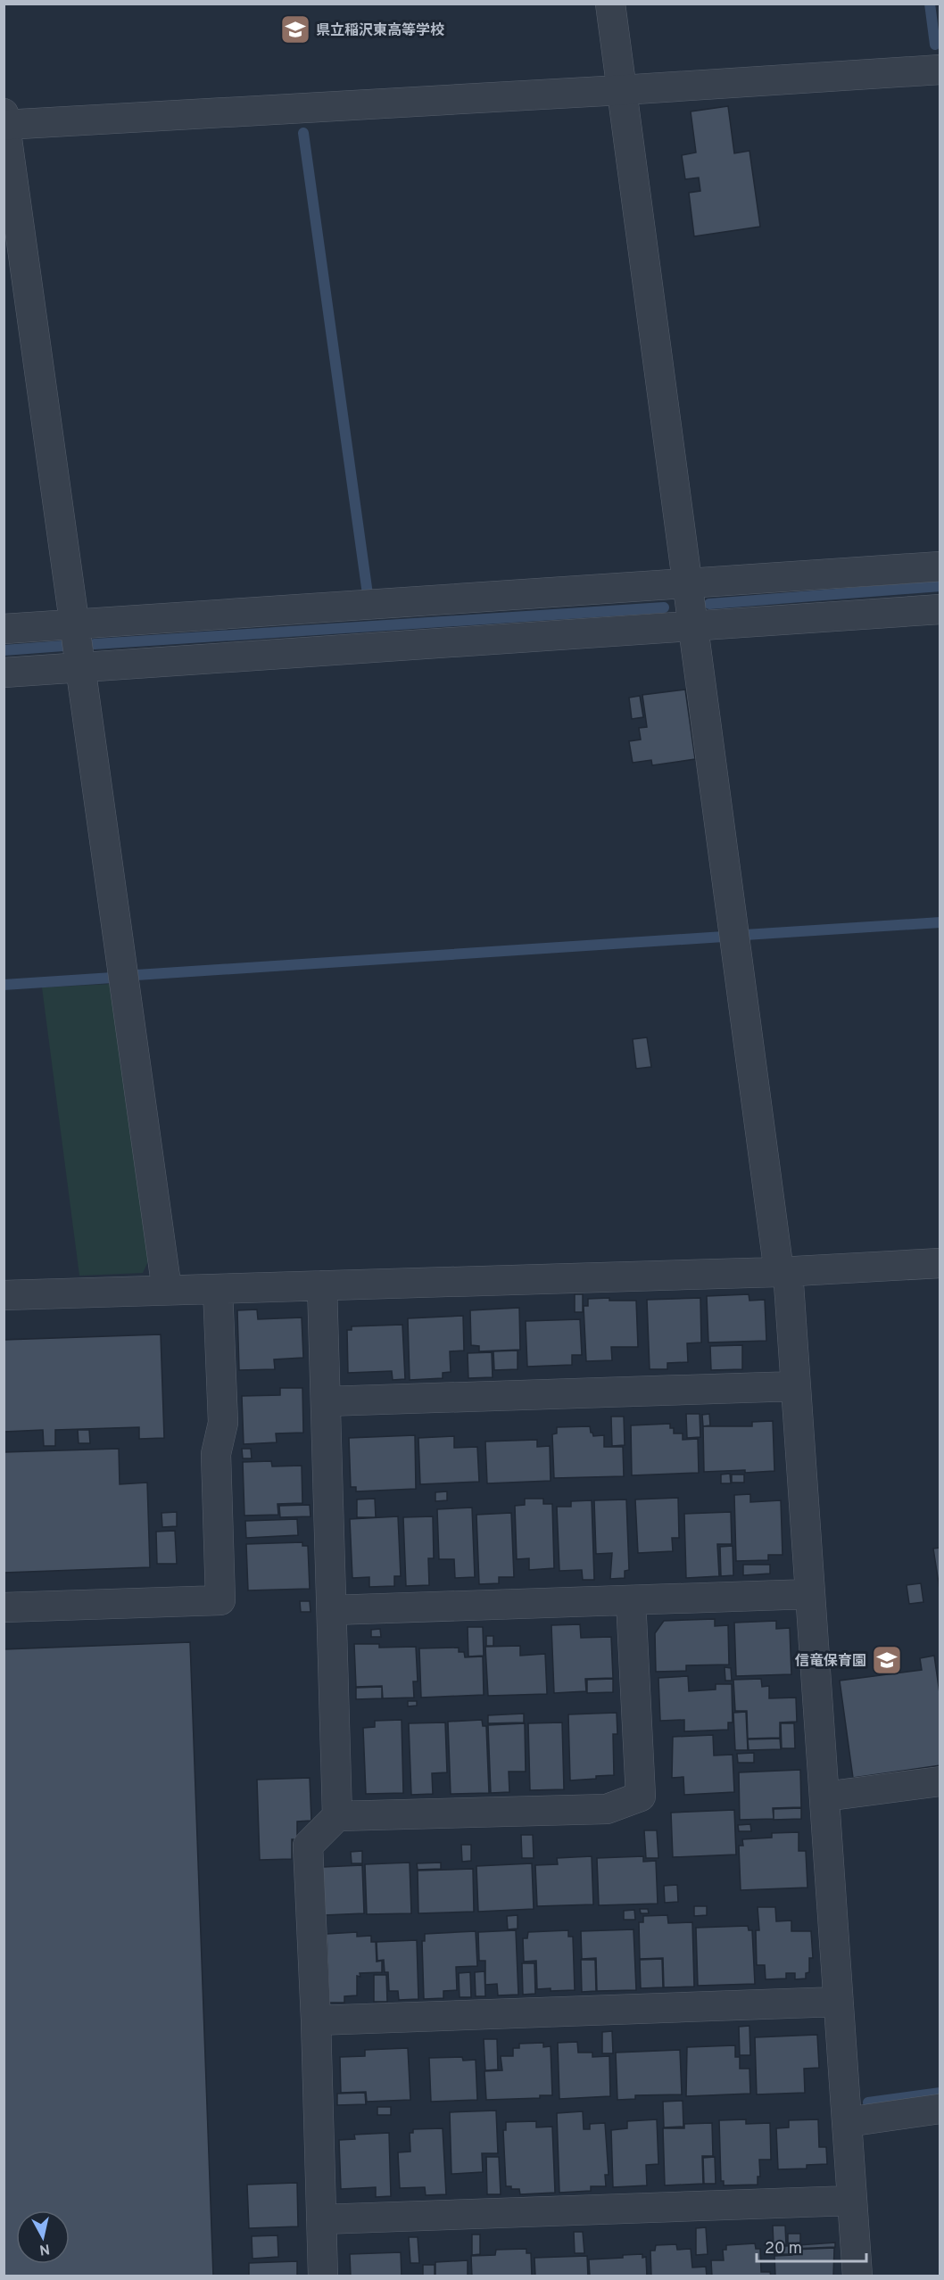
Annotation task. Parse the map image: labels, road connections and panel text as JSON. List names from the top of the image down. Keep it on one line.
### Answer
{"places":{"school or university":["県立稲沢東高等学校","信竜保育園"]},"scale_bar":"20 m","north":"bottom"}
